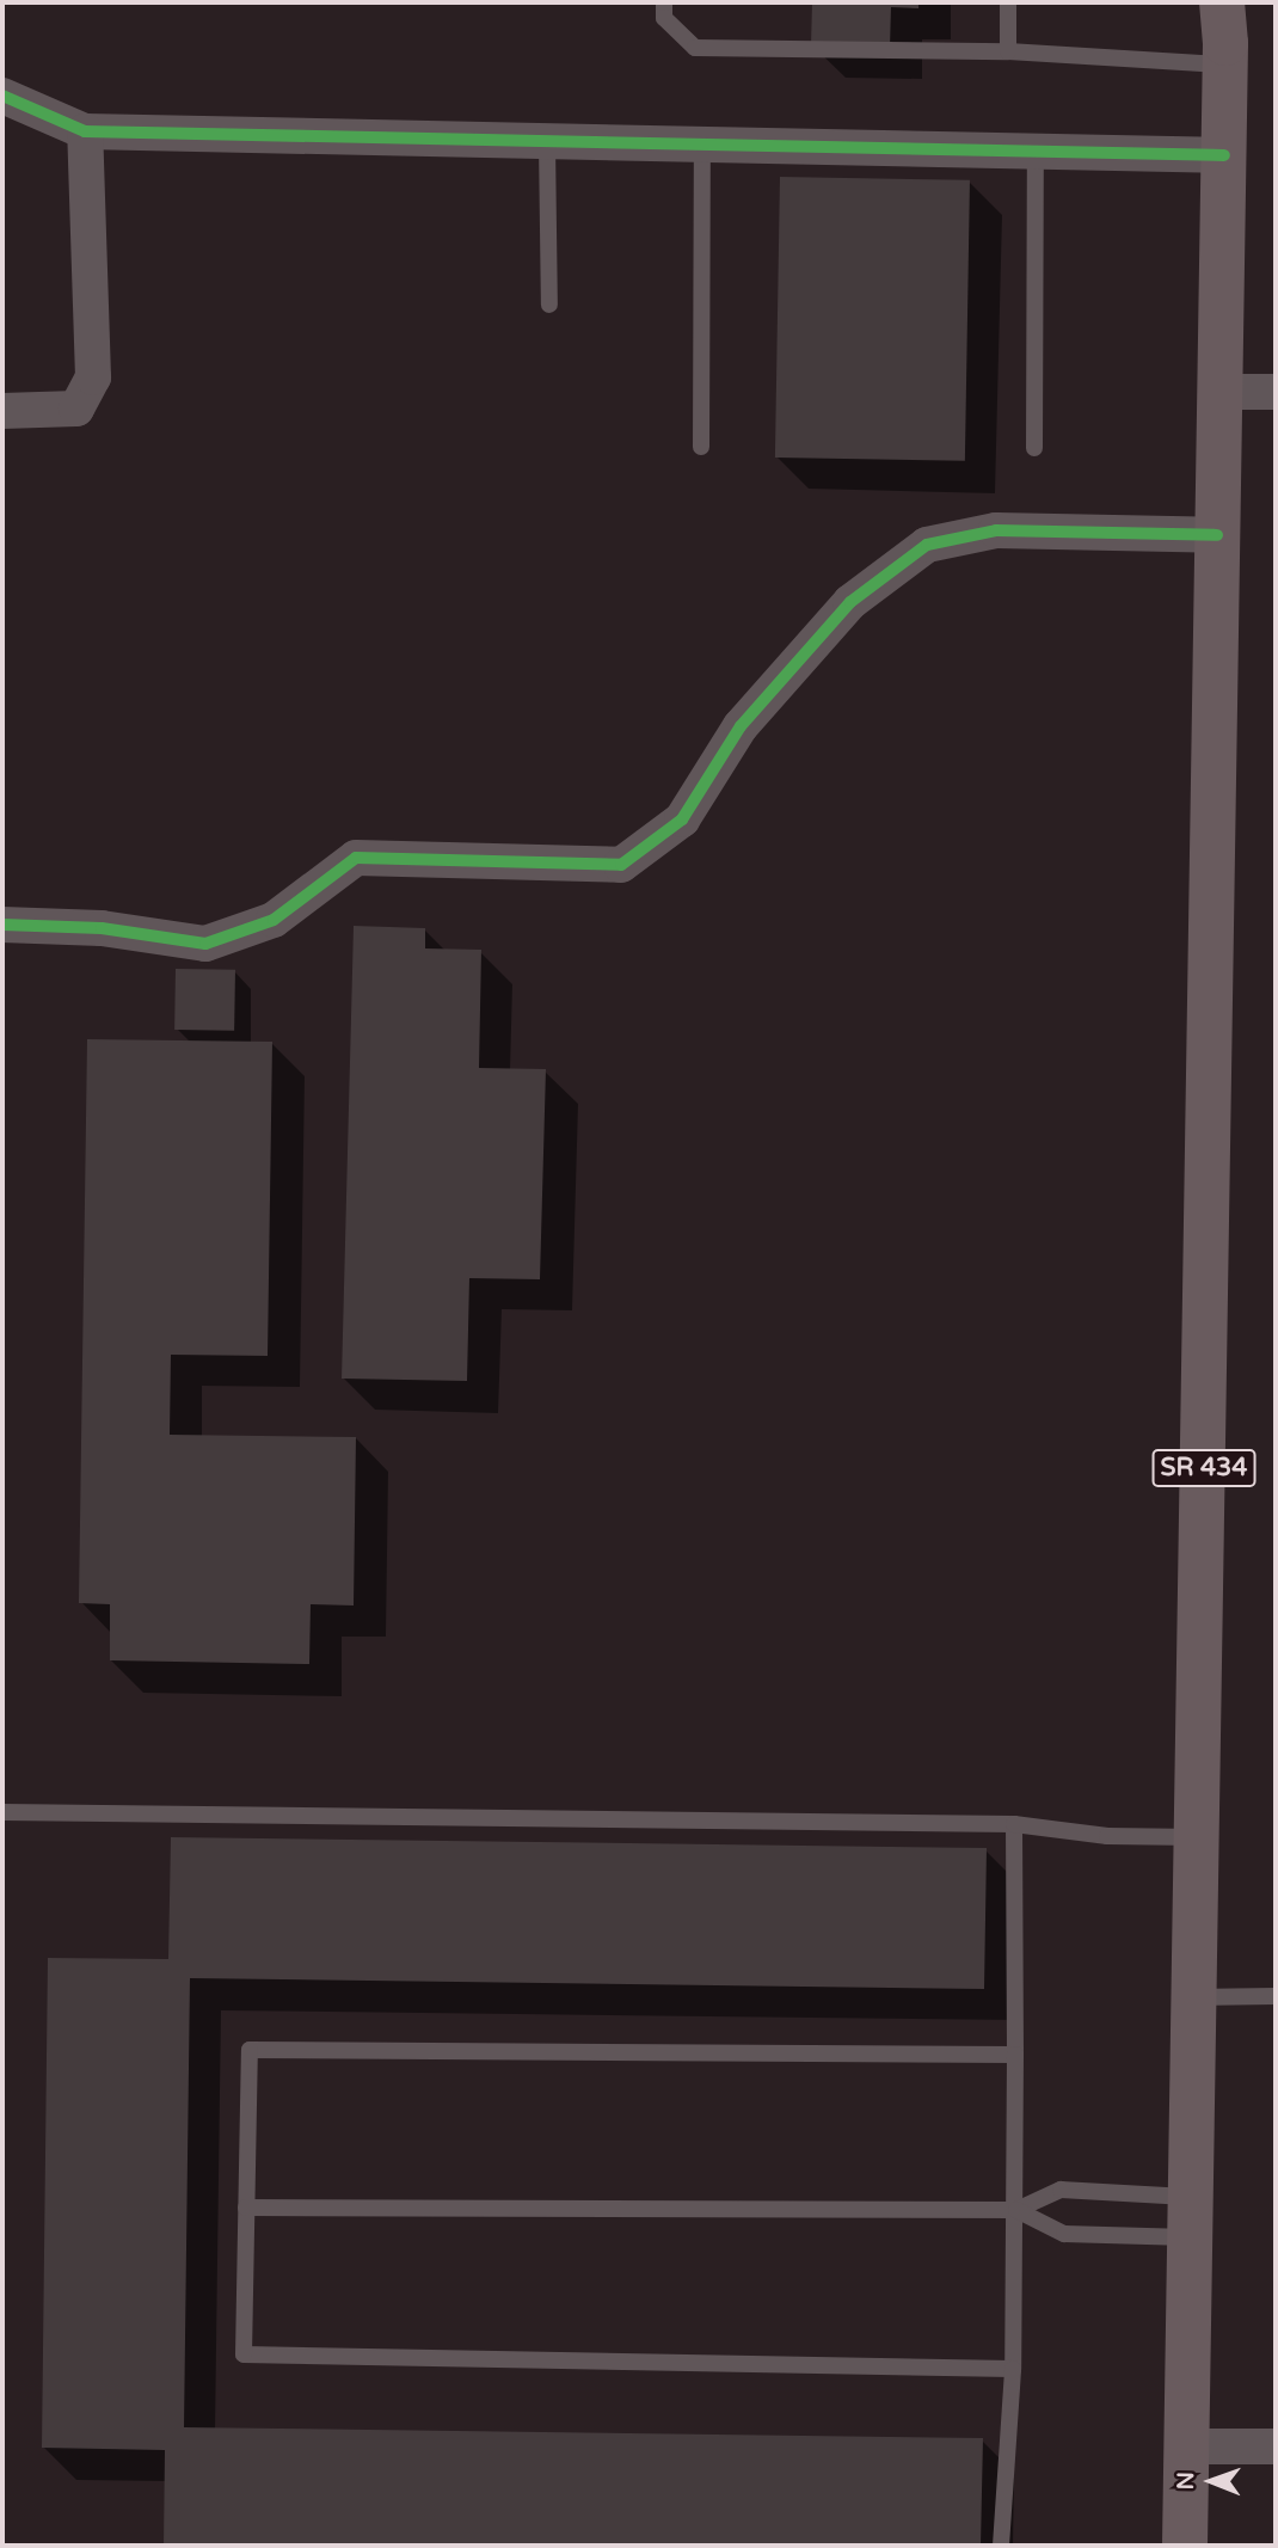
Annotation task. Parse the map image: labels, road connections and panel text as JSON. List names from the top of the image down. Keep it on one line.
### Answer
{"streets":{"main road":["SR 434"]},"north":"left"}
